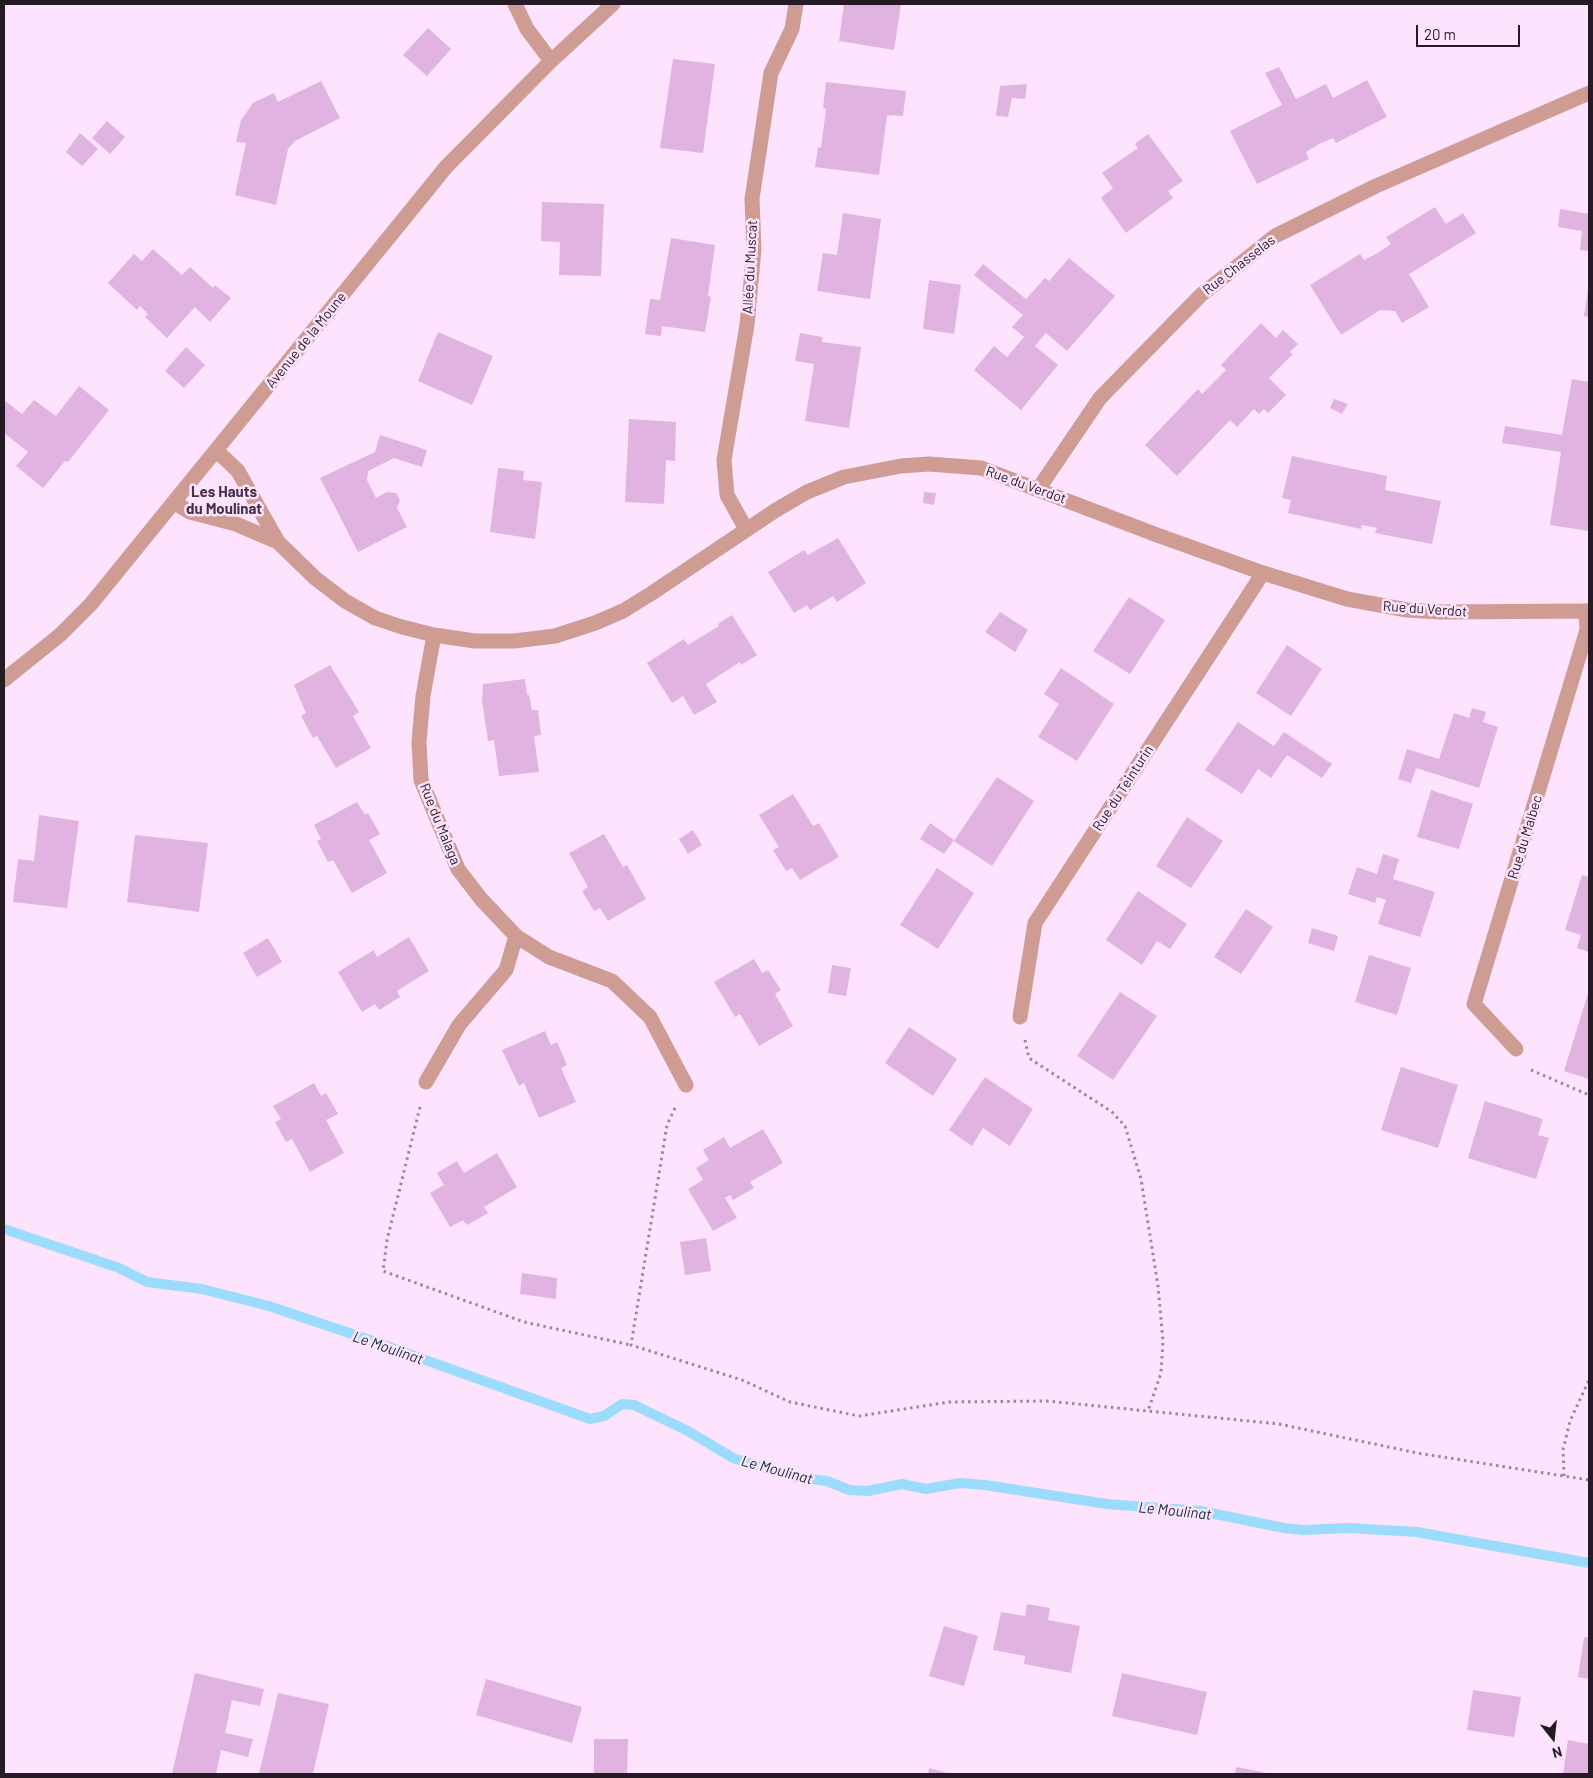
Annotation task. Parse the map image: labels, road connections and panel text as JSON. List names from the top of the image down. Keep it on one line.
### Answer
{"streets":{"street":["Rue Chasselas","Allée du Muscat","Avenue de la Moune","Rue du Verdot","Rue du Teinturin","Rue du Malaga","Rue du Malbec"]},"crossings":[["Rue Chasselas","Rue du Verdot"],["Allée du Muscat","Rue du Verdot"],["Avenue de la Moune","Rue du Verdot"],["Rue du Verdot","Rue du Teinturin"],["Rue du Verdot","Rue du Malaga"],["Rue du Verdot","Rue du Malbec"]],"districts":["Les Hauts du Moulinat"],"water":["Le Moulinat"],"scale_bar":"20 m","north":"bottom"}
